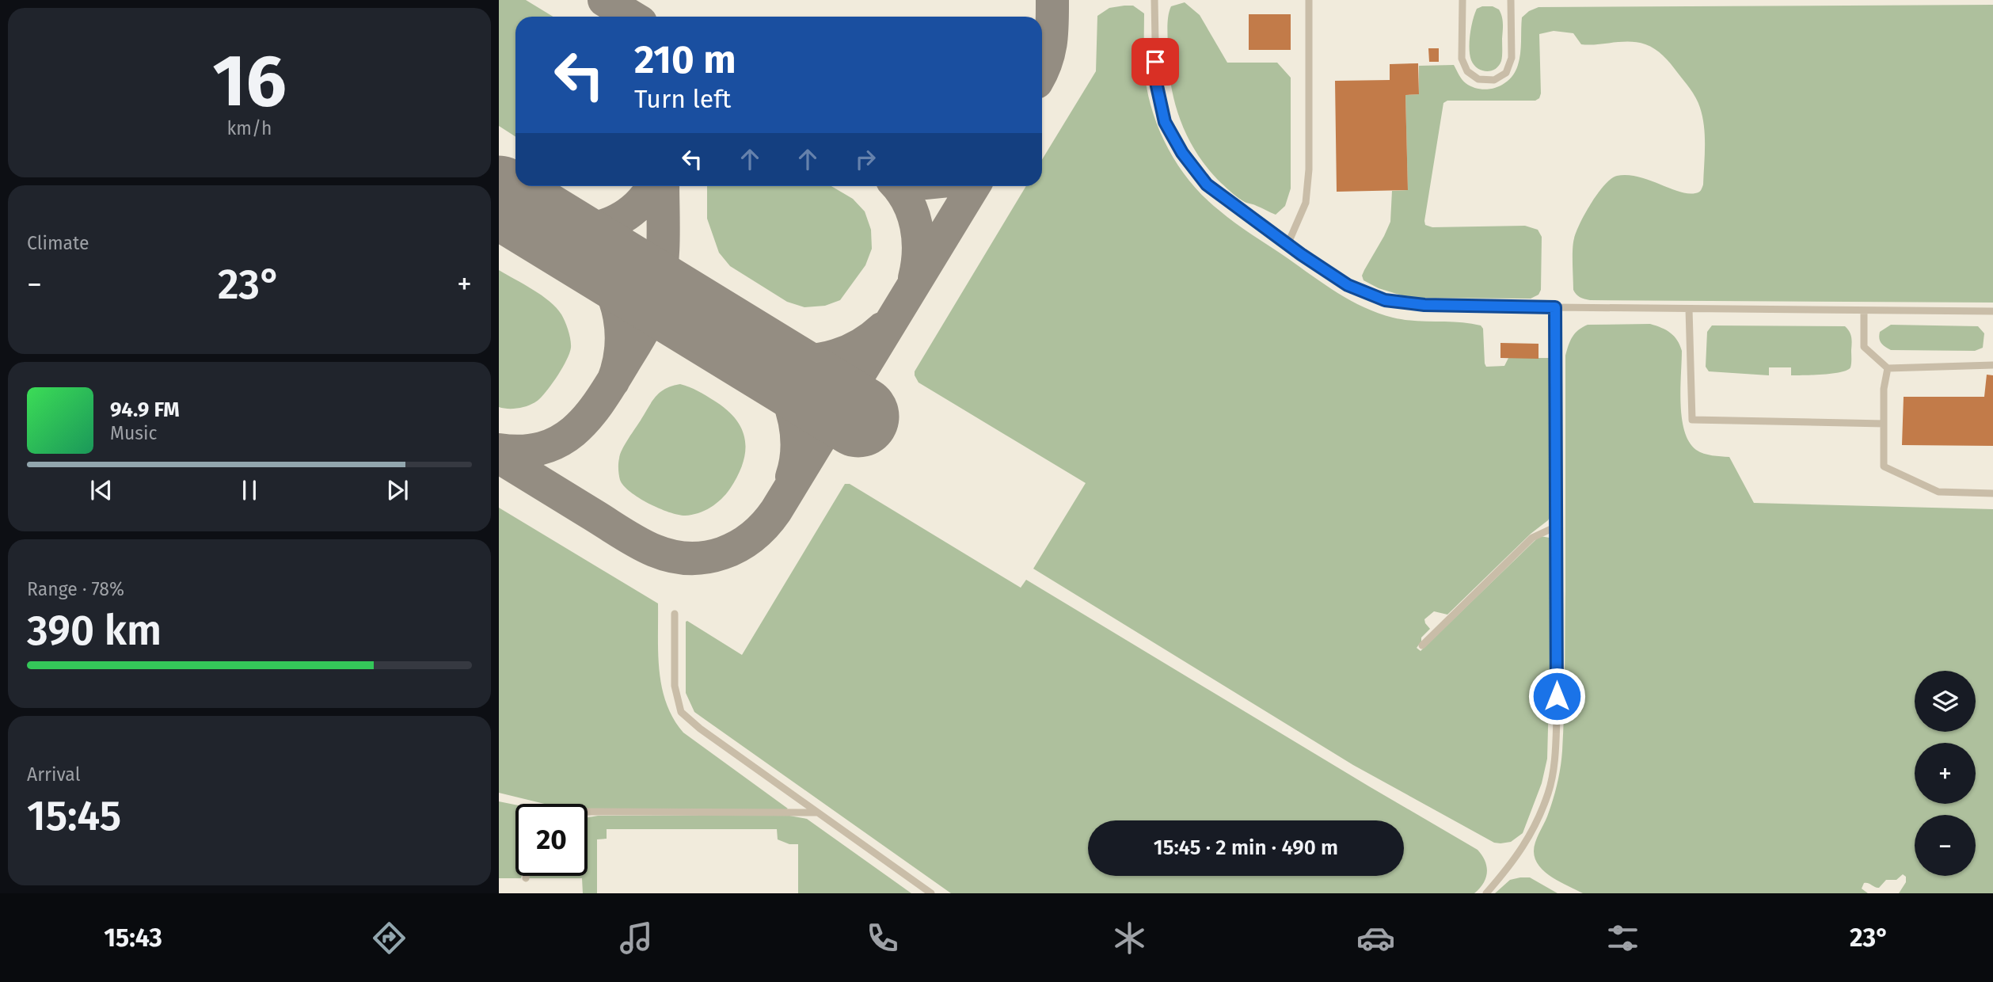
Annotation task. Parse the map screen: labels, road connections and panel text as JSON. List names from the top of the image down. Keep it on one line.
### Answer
{"page":{"tile":[["16","km/h"],"Climate",["Range · 78%","390 km"],["Arrival","15:45"]],"turn":["210 m","Turn left"],"heat":["−","23°","+"],"song":["94.9 FM","Music"],"map_buttons":["+","−"],"limit":"20","trip":"15:45 · 2 min · 490 m","tabs":["15:43","23°"]}}
